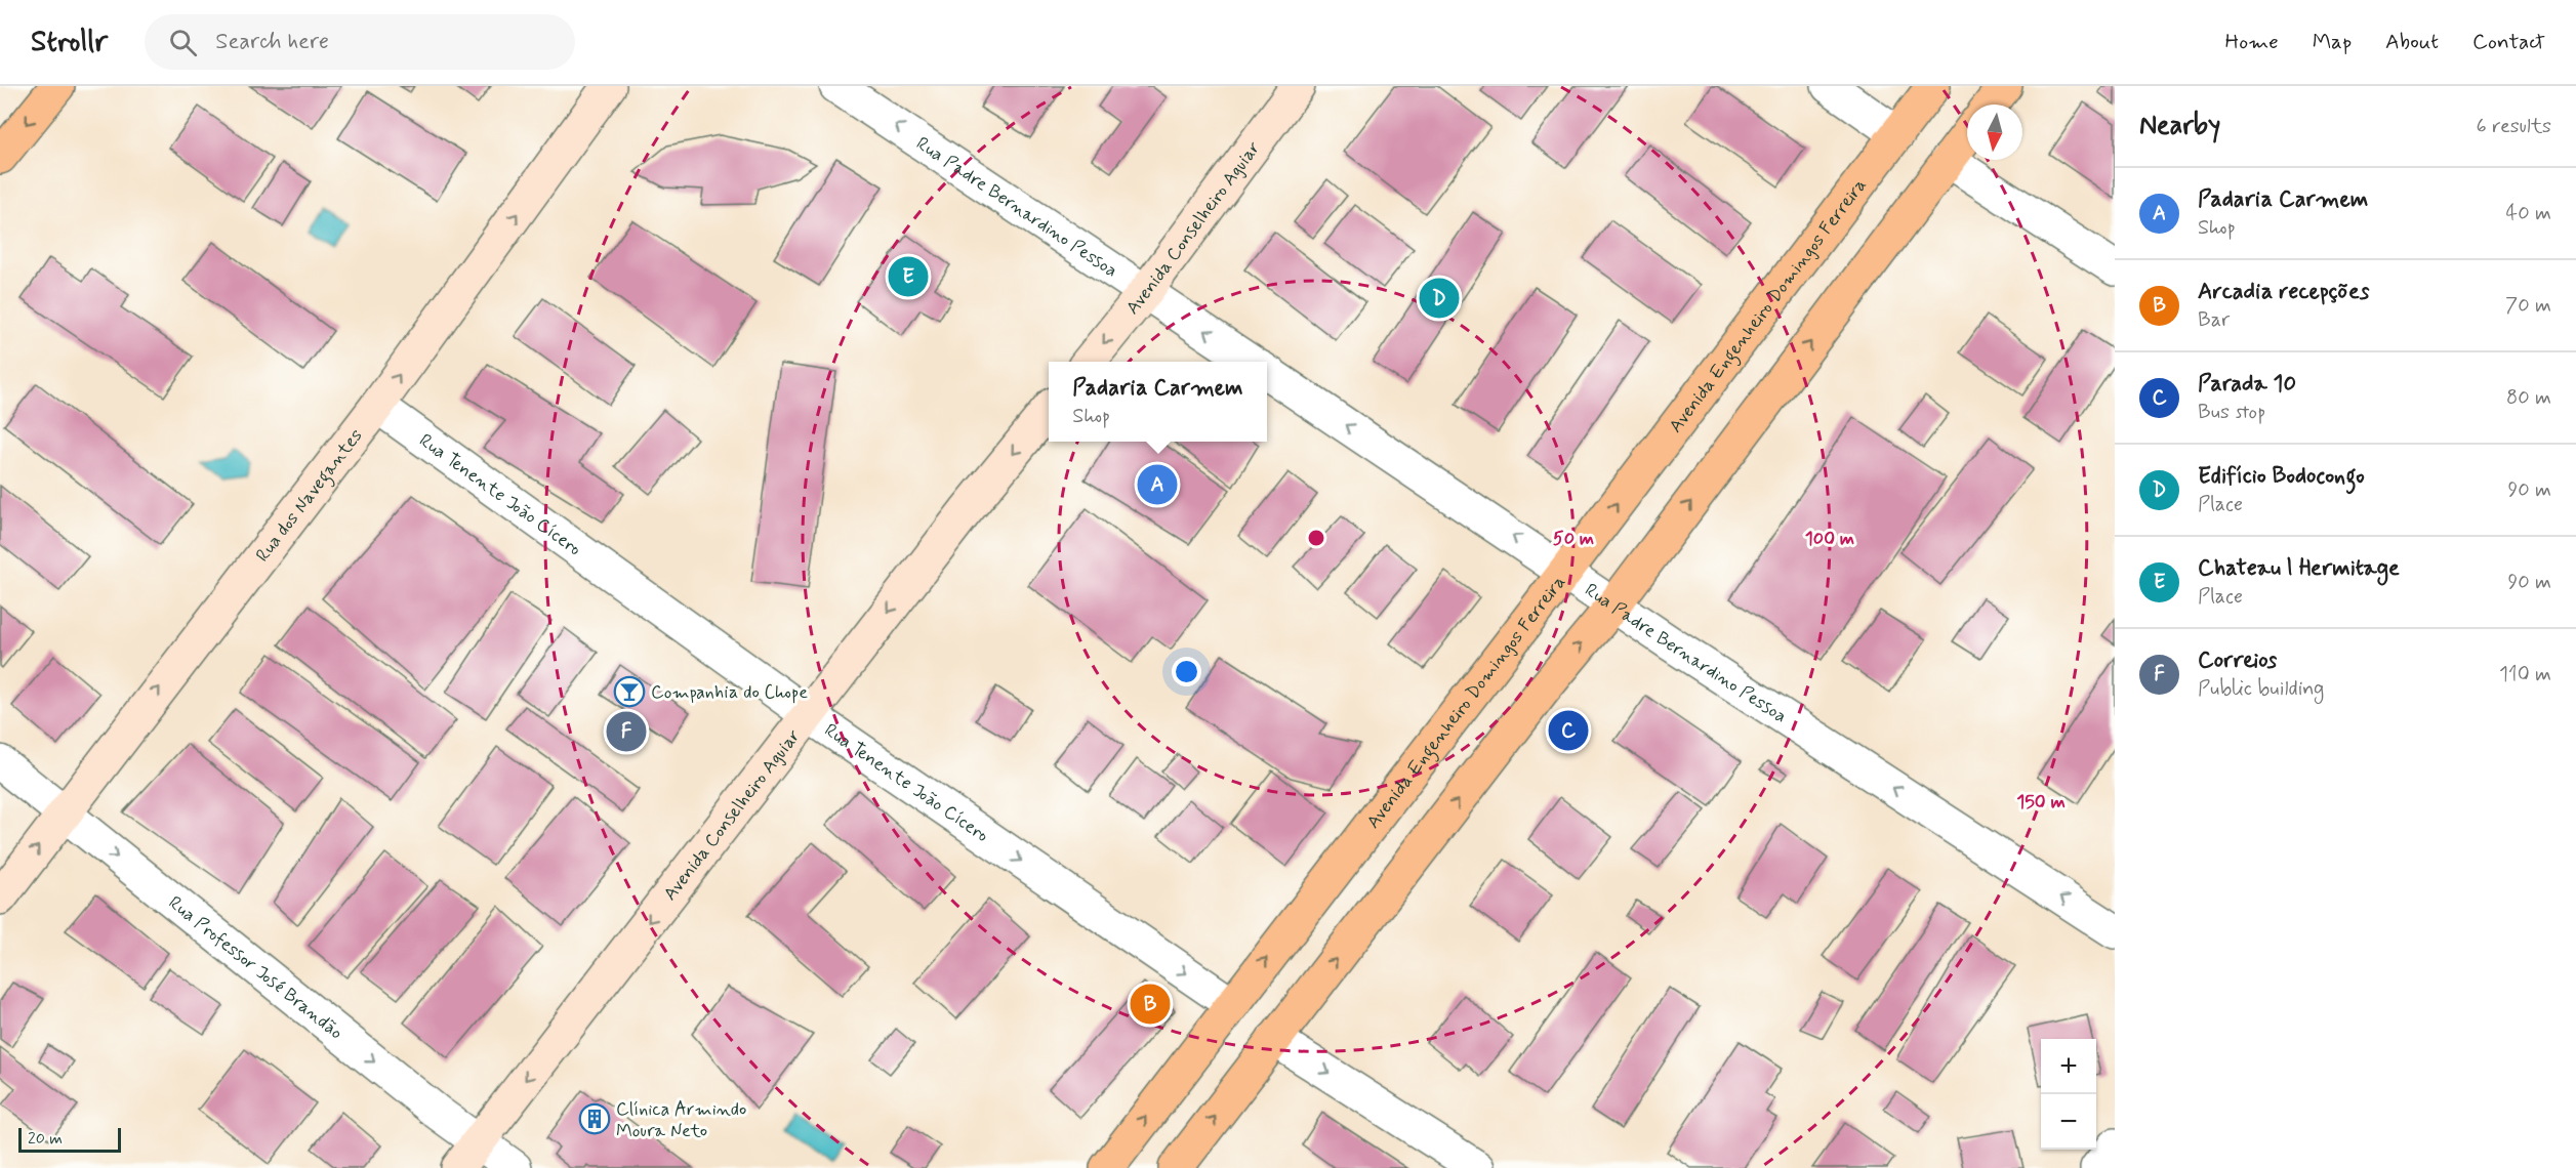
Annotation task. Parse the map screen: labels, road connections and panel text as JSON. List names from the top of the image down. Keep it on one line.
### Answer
{"streets":{"main road":["Avenida Conselheiro Aguiar","Avenida Engenheiro Domingos Ferreira","Rua dos Navegantes"],"street":["Rua Padre Bernardino Pessoa","Rua Tenente João Cícero","Rua Professor José Brandão"]},"crossings":[["Rua Padre Bernardino Pessoa","Avenida Conselheiro Aguiar"],["Rua Padre Bernardino Pessoa","Avenida Engenheiro Domingos Ferreira"],["Avenida Conselheiro Aguiar","Rua Tenente João Cícero"],["Avenida Conselheiro Aguiar","Rua Professor José Brandão"],["Avenida Engenheiro Domingos Ferreira","Rua Tenente João Cícero"],["Rua dos Navegantes","Rua Tenente João Cícero"],["Rua dos Navegantes","Rua Professor José Brandão"]],"one_way":["Rua Padre Bernardino Pessoa","Avenida Conselheiro Aguiar","Rua dos Navegantes","Rua Tenente João Cícero","Rua Professor José Brandão"],"places":{"bar":["Companhia do Chope"],"building":["Clínica Armindo Moura Neto"]},"scale_bar":"20 m","north":"bottom","page":{"header":"Strollr","search":"Search here","nav":["Home","Map","About","Contact"],"heading":["Nearby","6 results"],"list":[{"mark":"A","name":"Padaria Carmem","note":"Shop","value":"40 m"},{"mark":"B","name":"Arcadia recepções","note":"Bar","value":"70 m"},{"mark":"C","name":"Parada 10","note":"Bus stop","value":"80 m"},{"mark":"D","name":"Edifício Bodocongo","note":"Place","value":"90 m"},{"mark":"E","name":"Chateau l Hermitage","note":"Place","value":"90 m"},{"mark":"F","name":"Correios","note":"Public building","value":"110 m"}],"pins":["E","D","A","C","F","B"],"popup":["Padaria Carmem","Shop"],"map_buttons":["+","−"],"scale":"20 m"},"rings":["50 m","100 m","150 m"]}
